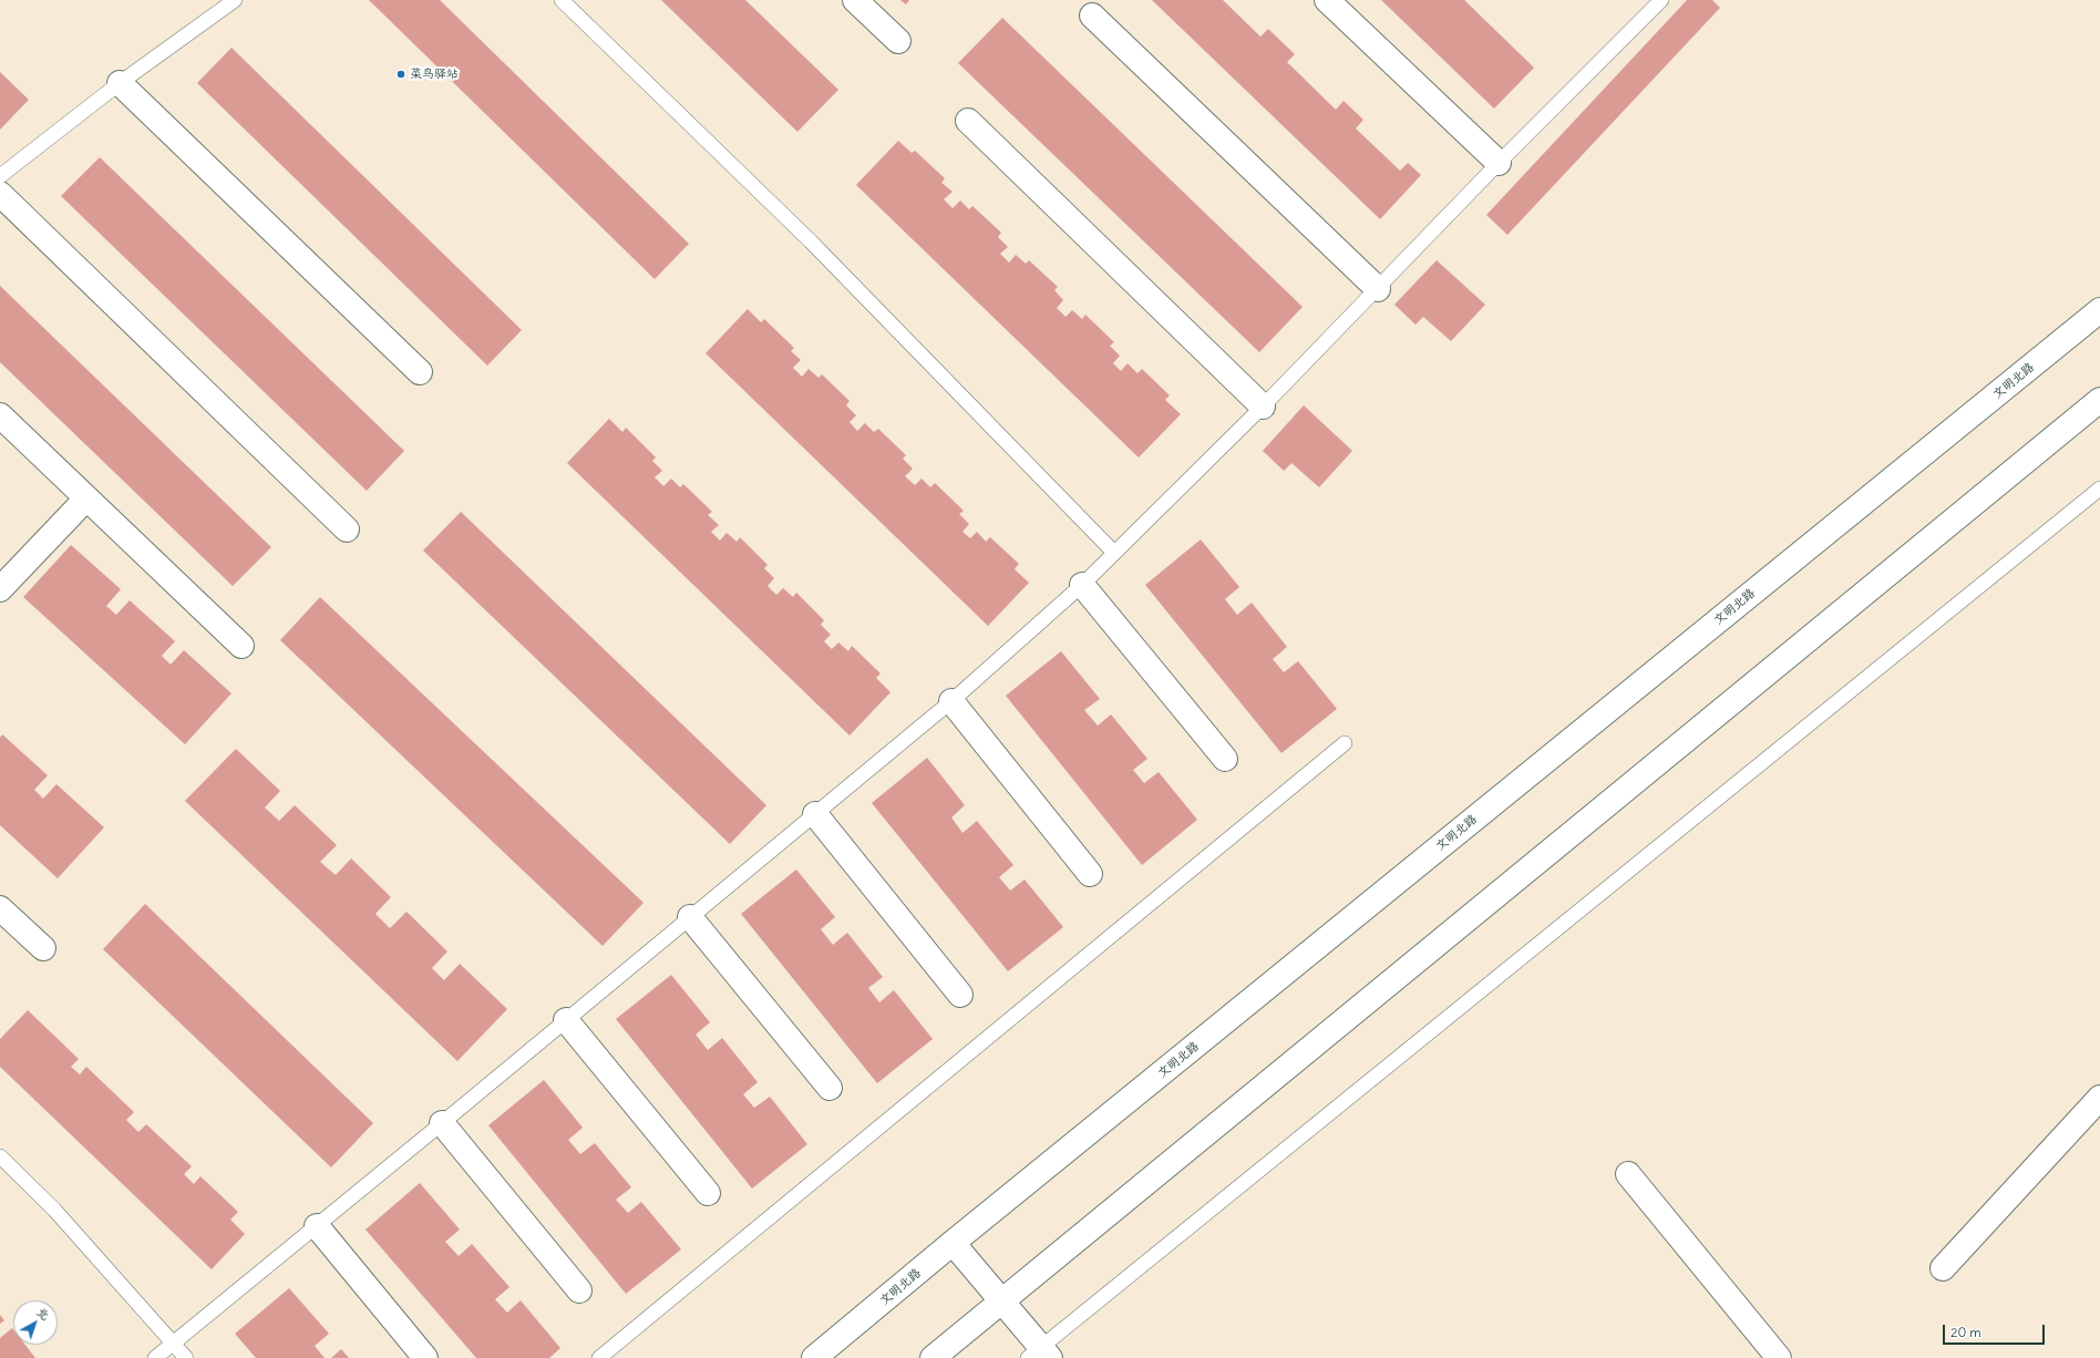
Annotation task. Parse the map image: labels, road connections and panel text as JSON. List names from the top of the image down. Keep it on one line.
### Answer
{"streets":{"street":["文明北路"]},"places":["菜鸟驿站"],"scale_bar":"20 m","north":"top right"}
